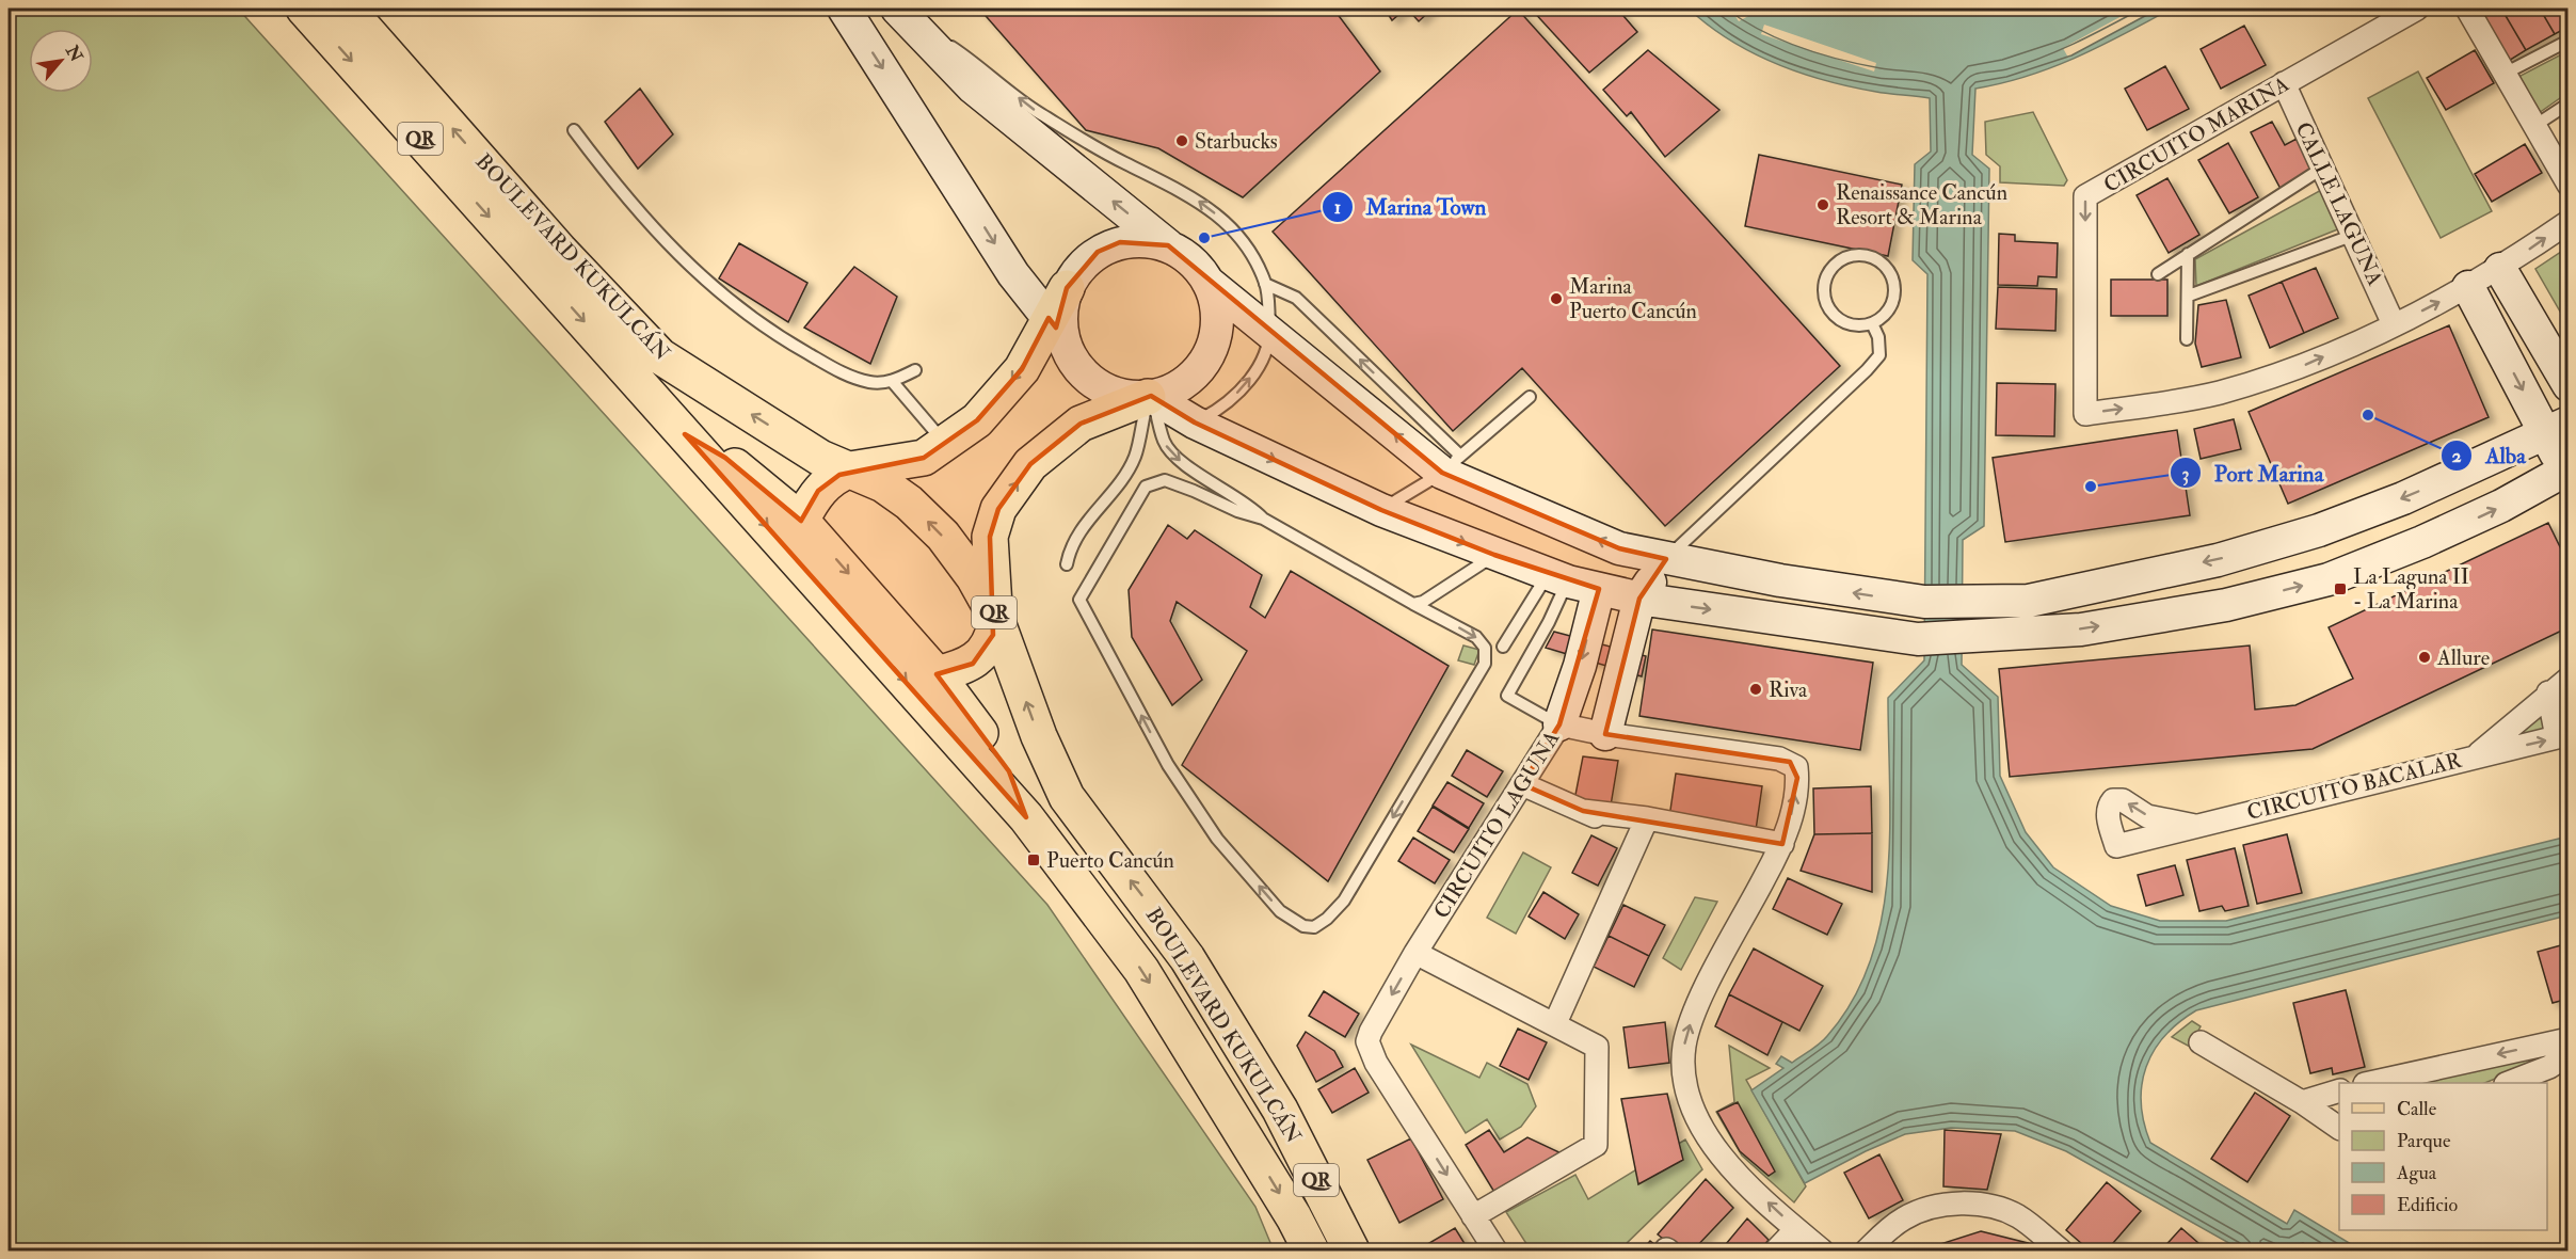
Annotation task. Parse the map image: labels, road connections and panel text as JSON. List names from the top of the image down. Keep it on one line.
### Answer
{"streets":{"main road":["QR","BOULEVARD KUKULCÁN"],"street":["CIRCUITO MARINA","CALLE LAGUNA","CIRCUITO BACALAR","CIRCUITO LAGUNA"]},"crossings":[["CIRCUITO MARINA","CALLE LAGUNA"]],"places":{"other":["Starbucks","Renaissance Cancún Resort & Marina","Marina Town","Marina Puerto Cancún","Alba","Port Marina","Allure","Riva"],"transit":["La Laguna II - La Marina","Puerto Cancún"]},"legend":["Calle","Parque","Agua","Edificio"],"north":"top right"}
